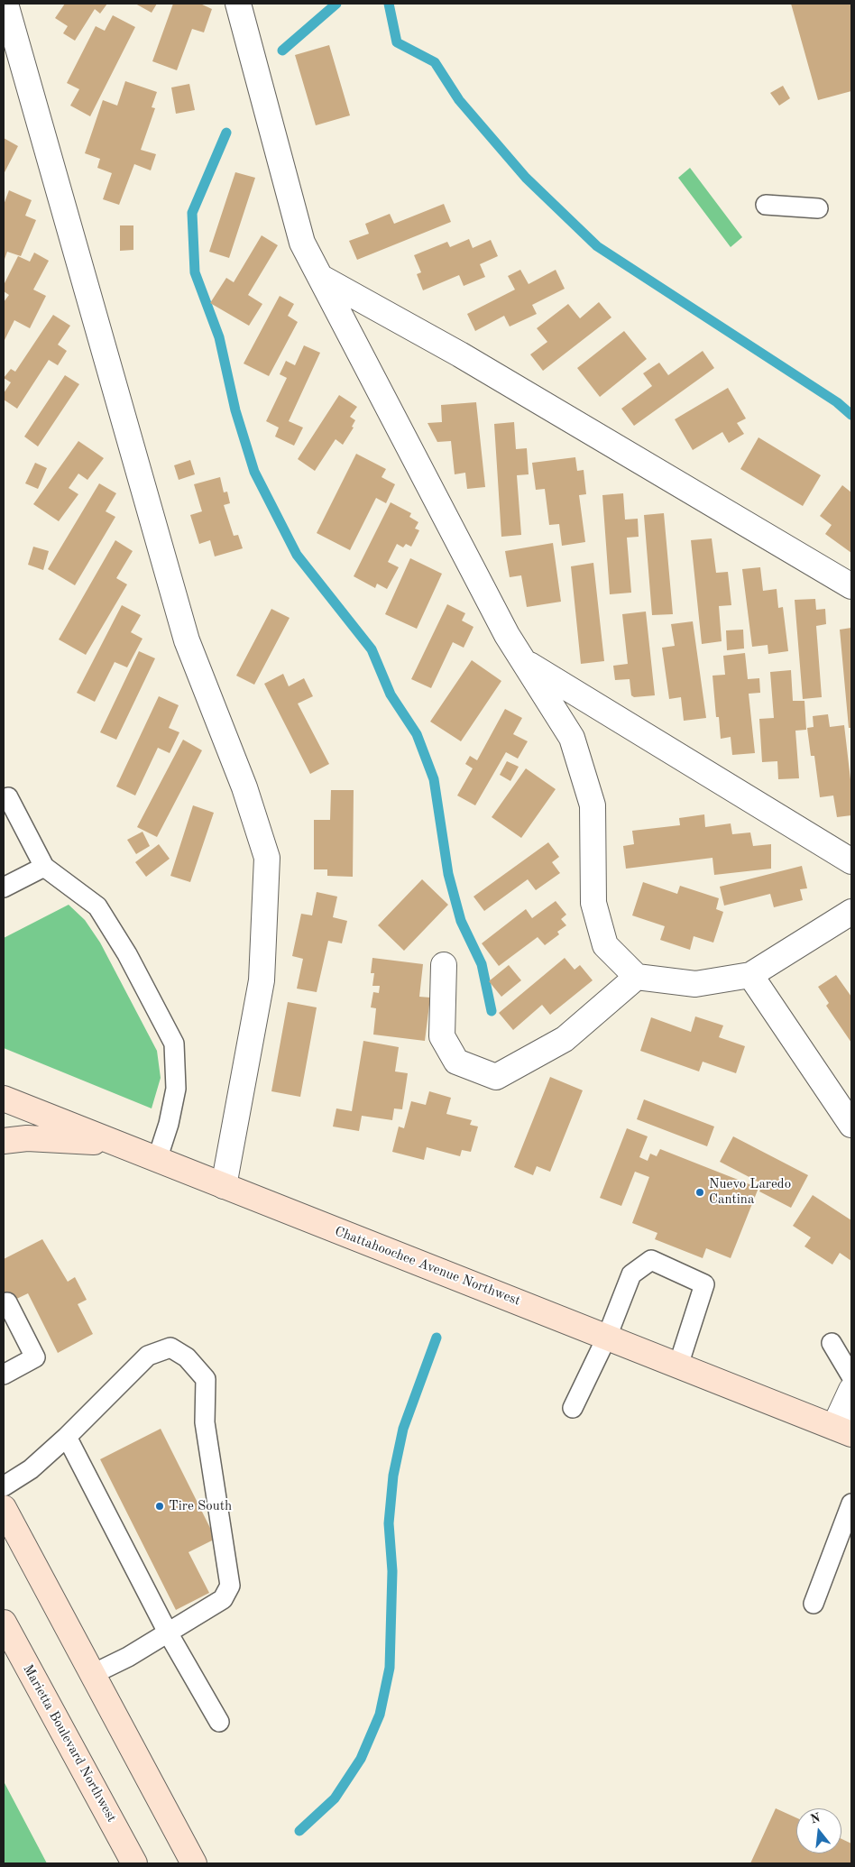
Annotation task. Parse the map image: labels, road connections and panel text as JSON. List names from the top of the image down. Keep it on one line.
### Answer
{"streets":{"street":["Chattahoochee Avenue Northwest","Marietta Boulevard Northwest"]},"places":["Nuevo Laredo Cantina","Tire South"],"north":"top"}
